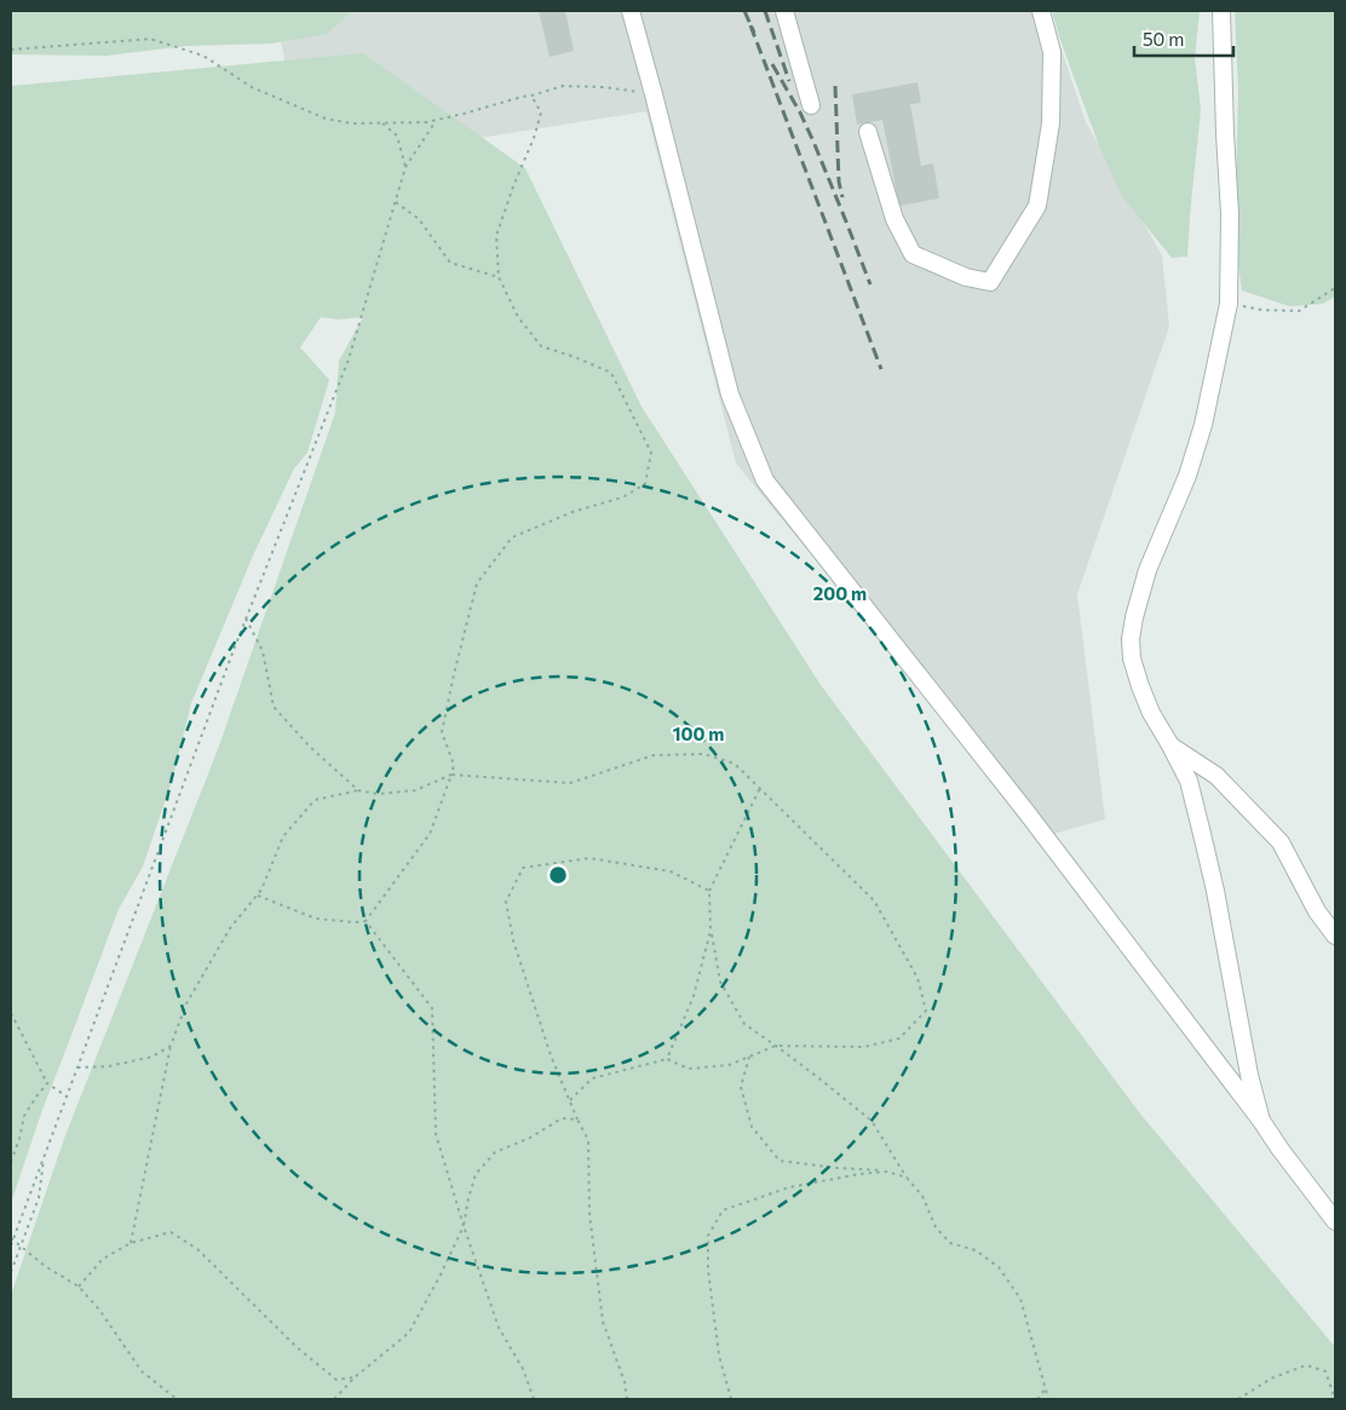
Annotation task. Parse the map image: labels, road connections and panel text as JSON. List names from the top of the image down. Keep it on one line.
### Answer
{"scale_bar":"50 m","rings":["200 m","100 m"]}
